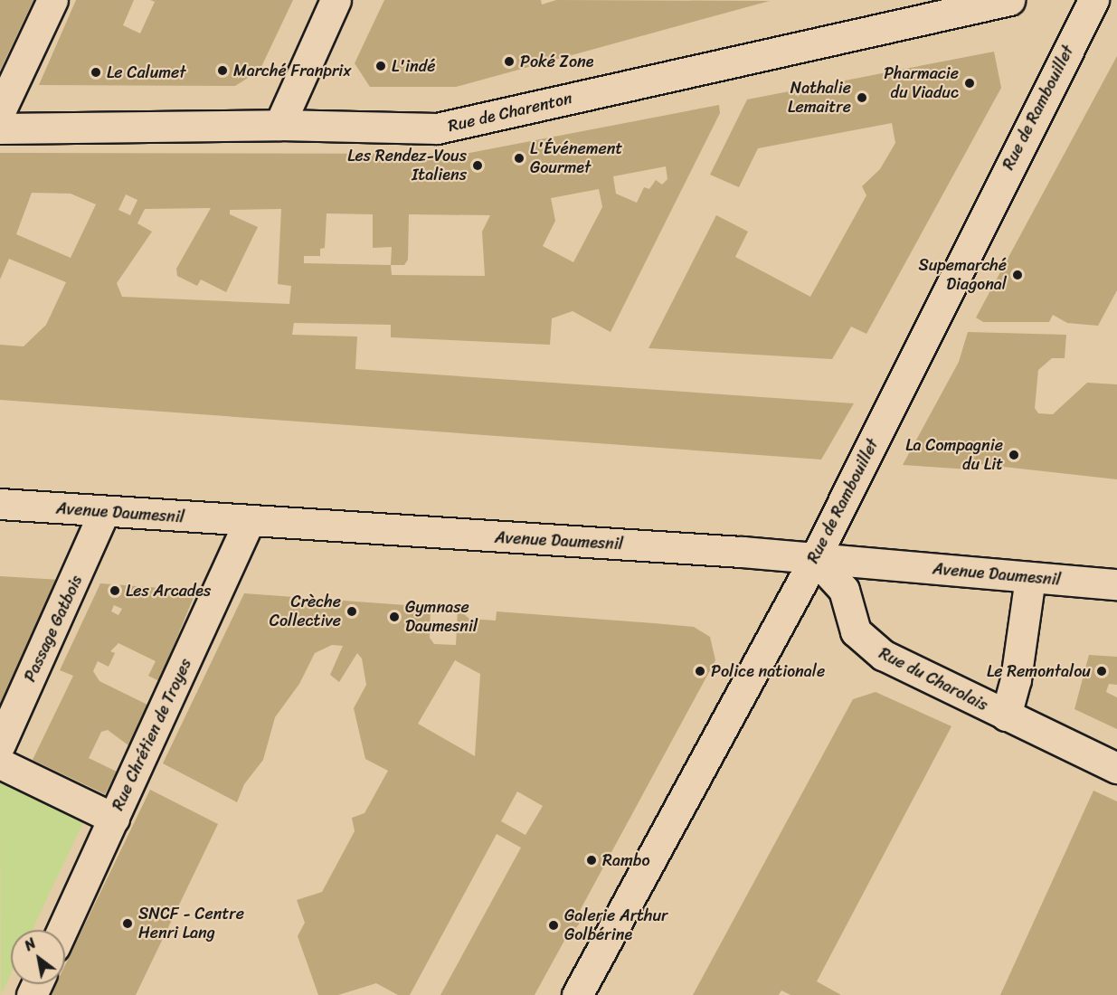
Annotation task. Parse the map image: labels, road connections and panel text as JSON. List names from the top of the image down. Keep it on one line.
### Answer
{"streets":{"street":["Rue de Rambouillet","Rue de Charenton","Avenue Daumesnil","Passage Gatbois","Rue du Charolais","Rue Chrétien de Troyes"]},"crossings":[["Rue de Rambouillet","Avenue Daumesnil"],["Rue de Rambouillet","Rue du Charolais"],["Avenue Daumesnil","Passage Gatbois"],["Avenue Daumesnil","Rue du Charolais"],["Avenue Daumesnil","Rue Chrétien de Troyes"]],"places":["Poké Zone","L'indé","Marché Franprix","Le Calumet","Pharmacie du Viaduc","Nathalie Lemaitre","L'Événement Gourmet","Les Rendez-Vous Italiens","Supemarché Diagonal","La Compagnie du Lit","Les Arcades","Crèche Collective","Gymnase Daumesnil","Police nationale","Le Remontalou","Rambo","SNCF - Centre Henri Lang","Galerie Arthur Golbérine"],"north":"top left"}
